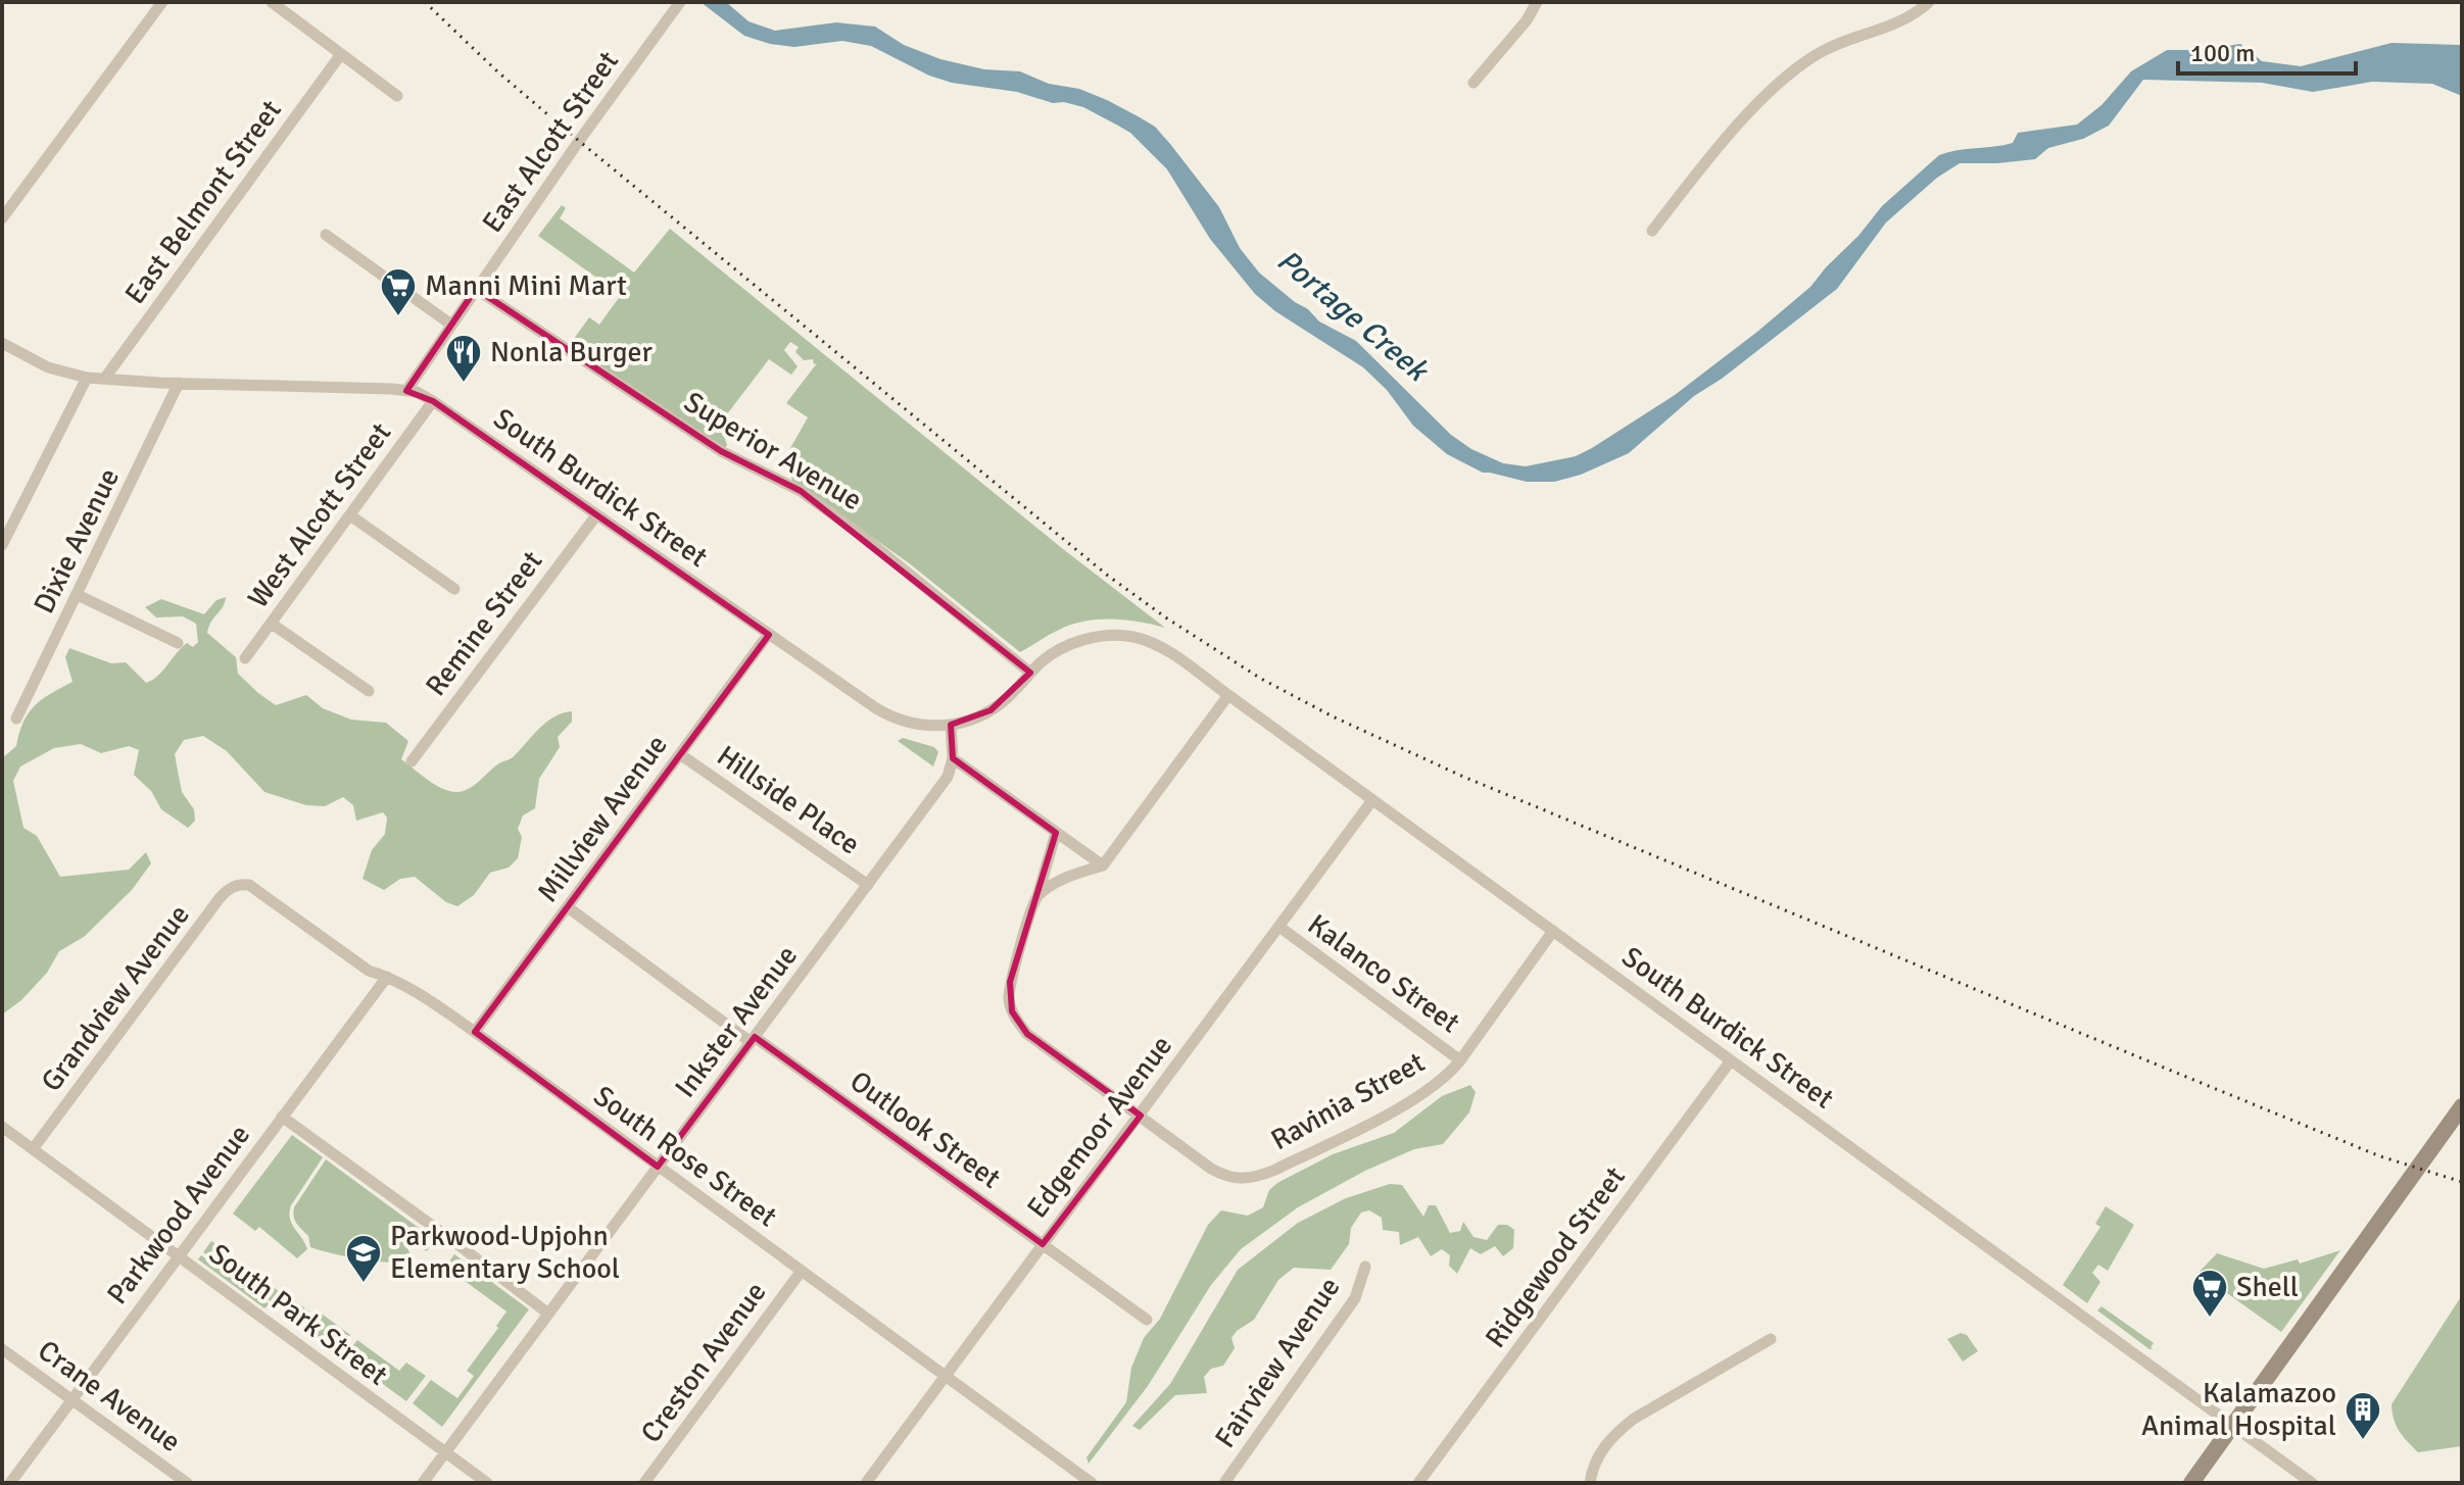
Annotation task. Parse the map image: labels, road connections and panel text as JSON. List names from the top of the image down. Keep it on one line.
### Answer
{"streets":{"street":["East Alcott Street","East Belmont Street","Superior Avenue","South Burdick Street","West Alcott Street","Dixie Avenue","Remine Street","Hillside Place","Millview Avenue","Kalanco Street","Grandview Avenue","Inkster Avenue","Ravinia Street","Edgemoor Avenue","Outlook Street","South Rose Street","Parkwood Avenue","Ridgewood Street","South Park Street","Creston Avenue","Fairview Avenue","Crane Avenue"]},"crossings":[["East Alcott Street","Superior Avenue"],["East Alcott Street","South Burdick Street"],["East Belmont Street","South Burdick Street"],["Superior Avenue","South Burdick Street"],["South Burdick Street","West Alcott Street"],["South Burdick Street","Dixie Avenue"],["South Burdick Street","Remine Street"],["South Burdick Street","Millview Avenue"],["South Burdick Street","Ravinia Street"],["South Burdick Street","Edgemoor Avenue"],["South Burdick Street","Ridgewood Street"],["Hillside Place","Millview Avenue"],["Hillside Place","Inkster Avenue"],["Millview Avenue","Outlook Street"],["Millview Avenue","South Rose Street"],["Kalanco Street","Ravinia Street"],["Kalanco Street","Edgemoor Avenue"],["Grandview Avenue","South Rose Street"],["Grandview Avenue","South Park Street"],["Inkster Avenue","Outlook Street"],["Inkster Avenue","South Rose Street"],["Inkster Avenue","South Park Street"],["Ravinia Street","Edgemoor Avenue"],["Edgemoor Avenue","Outlook Street"],["Edgemoor Avenue","South Rose Street"],["South Rose Street","Parkwood Avenue"],["South Rose Street","Creston Avenue"],["Parkwood Avenue","South Park Street"],["Parkwood Avenue","Crane Avenue"]],"water":["Portage Creek"],"places":{"supermarket":["Manni Mini Mart","Shell"],"restaurant":["Nonla Burger"],"school or university":["Parkwood-Upjohn Elementary School"],"building":["Kalamazoo Animal Hospital"]},"scale_bar":"100 m"}
